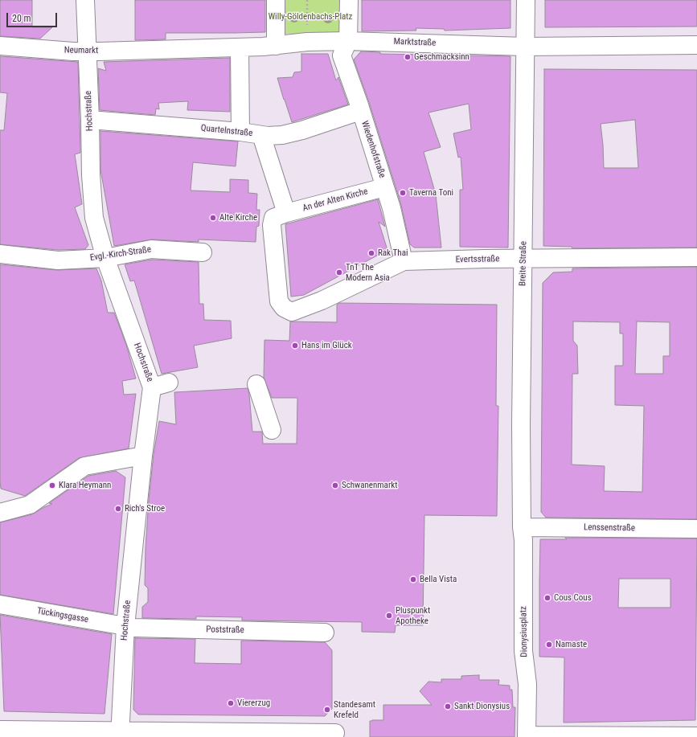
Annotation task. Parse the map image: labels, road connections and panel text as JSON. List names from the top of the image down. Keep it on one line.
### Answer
{"streets":{"street":["Marktstraße","Neumarkt","Hochstraße","Quartelnstraße","Wiedenhofstraße","An der Alten Kirche","Evgl.-Kirch-Straße","Evertsstraße","Breite Straße","Lenssenstraße","Tückingsgasse","Poststraße","Dionysiusplatz"]},"crossings":[["Marktstraße","Neumarkt"],["Marktstraße","Wiedenhofstraße"],["Marktstraße","Breite Straße"],["Neumarkt","Hochstraße"],["Hochstraße","Quartelnstraße"],["Hochstraße","Evgl.-Kirch-Straße"],["Hochstraße","Tückingsgasse"],["Hochstraße","Poststraße"],["Quartelnstraße","Wiedenhofstraße"],["Wiedenhofstraße","An der Alten Kirche"],["Wiedenhofstraße","Evertsstraße"],["An der Alten Kirche","Evertsstraße"],["Evertsstraße","Breite Straße"],["Breite Straße","Lenssenstraße"],["Breite Straße","Dionysiusplatz"],["Lenssenstraße","Dionysiusplatz"],["Tückingsgasse","Poststraße"]],"parks":["Willy-Göldenbachs-Platz"],"places":["Geschmacksinn","Taverna Toni","Alte Kirche","Rak Thai","TnT The Modern Asia","Hans im Glück","Klara Heymann","Schwanenmarkt","Rich's Stroe","Bella Vista","Cous Cous","Pluspunkt Apotheke","Namaste","Viererzug","Sankt Dionysius","Standesamt Krefeld"],"scale_bar":"20 m"}
